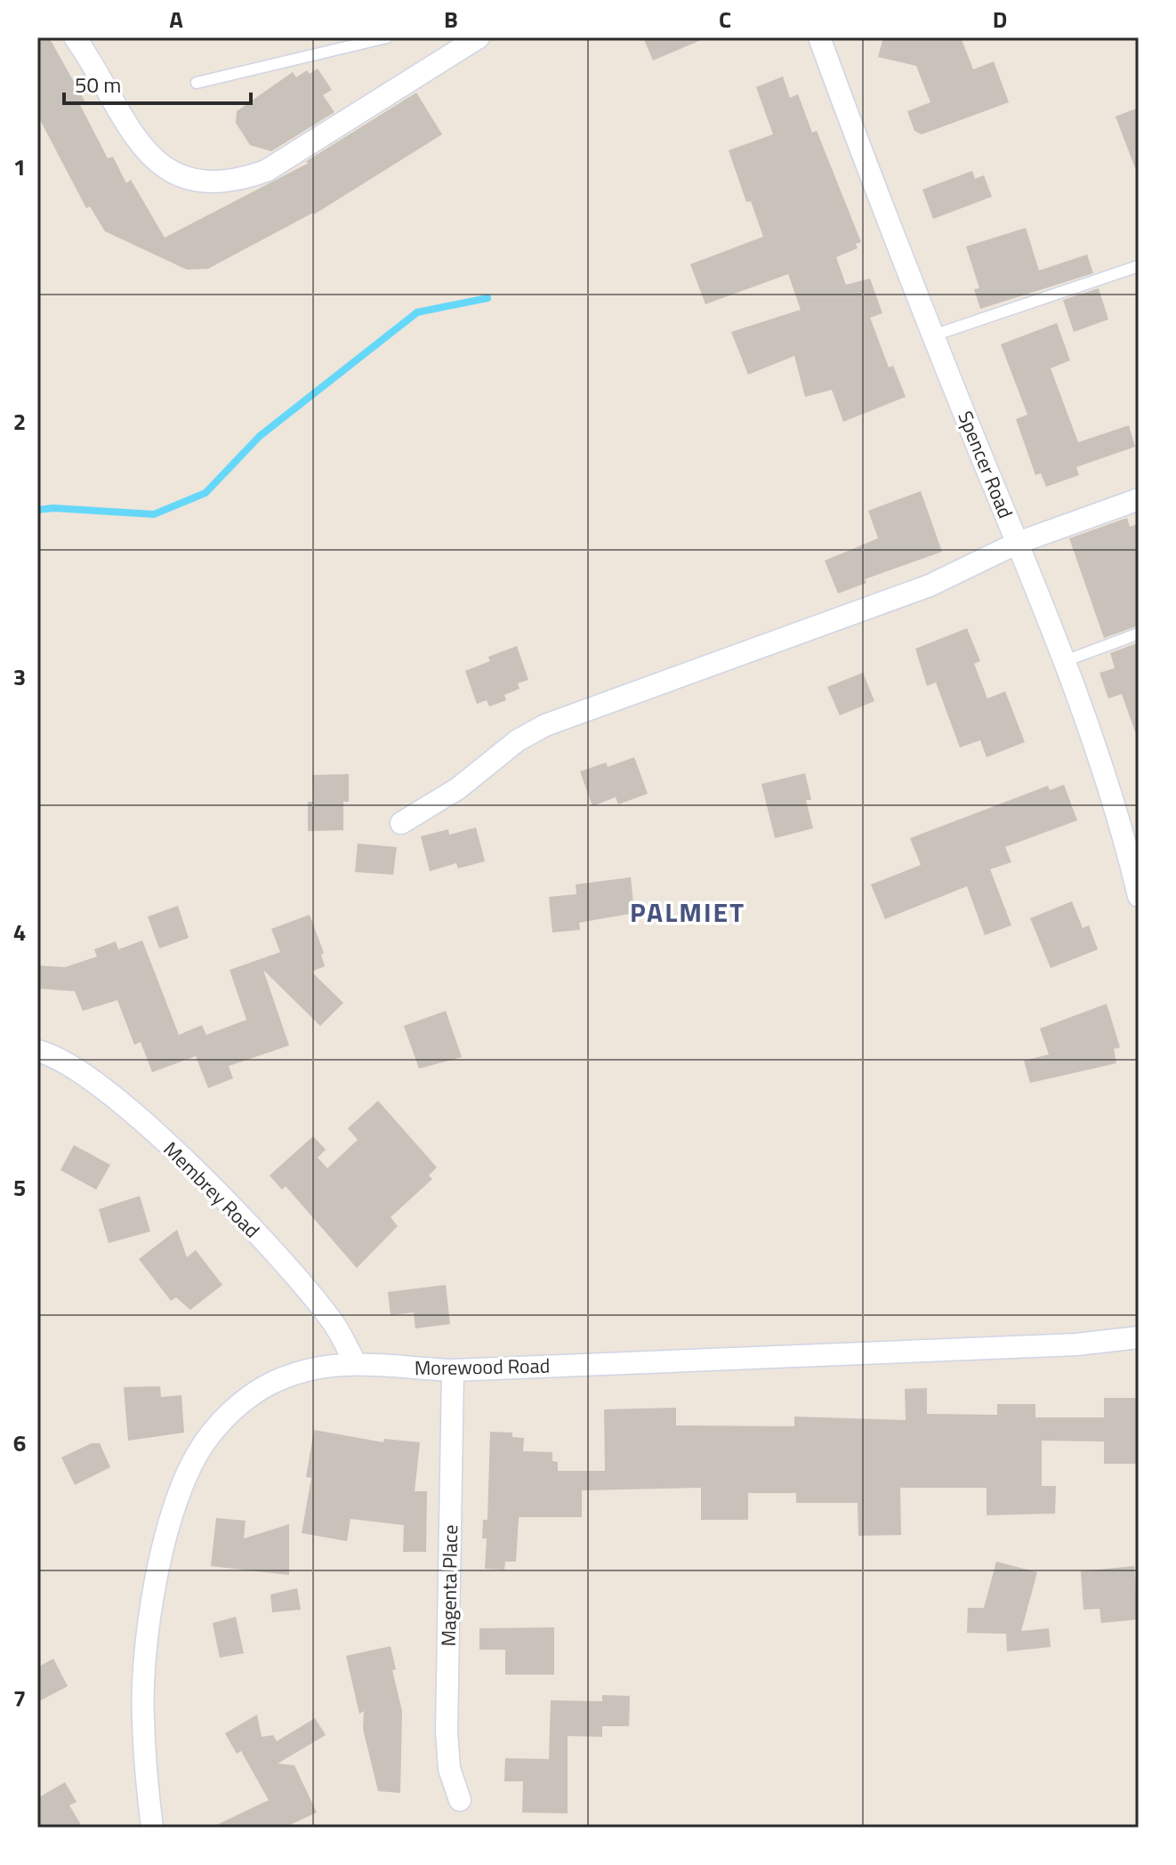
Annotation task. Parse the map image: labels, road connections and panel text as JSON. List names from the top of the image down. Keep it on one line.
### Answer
{"streets":{"street":["Spencer Road","Membrey Road","Morewood Road","Magenta Place"]},"crossings":[["Membrey Road","Morewood Road"],["Morewood Road","Magenta Place"]],"districts":["PALMIET"],"scale_bar":"50 m","grid":{"columns":["A","B","C","D"],"rows":["1","2","3","4","5","6","7"]}}
